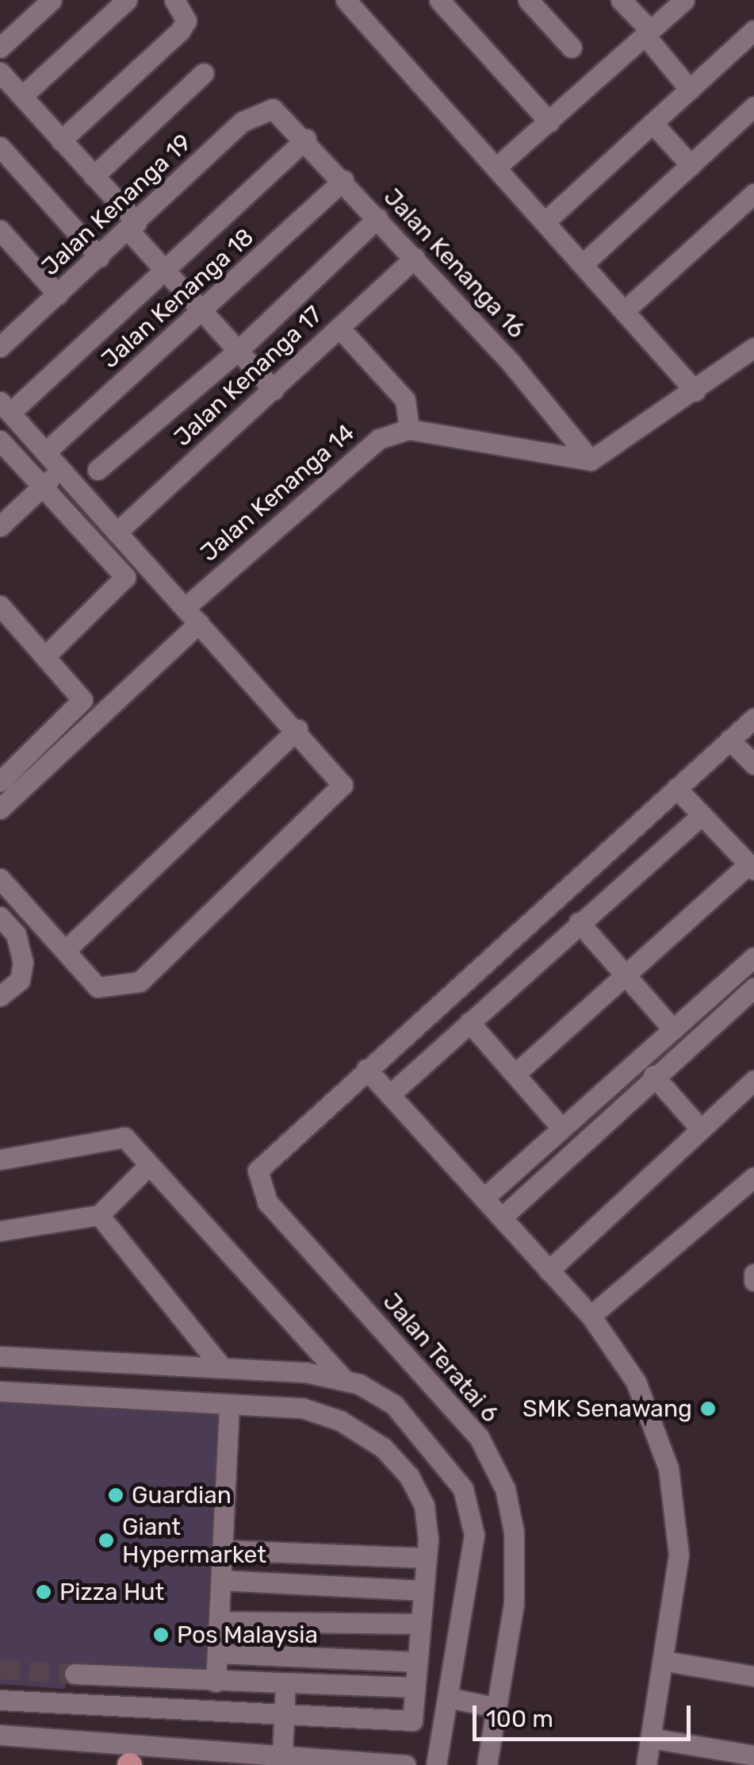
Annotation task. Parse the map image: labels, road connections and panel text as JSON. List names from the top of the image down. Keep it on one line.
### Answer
{"streets":{"street":["Jalan Kenanga 19","Jalan Kenanga 16","Jalan Kenanga 18","Jalan Kenanga 17","Jalan Kenanga 14","Jalan Teratai 6"]},"crossings":[["Jalan Kenanga 19","Jalan Kenanga 16"],["Jalan Kenanga 16","Jalan Kenanga 18"],["Jalan Kenanga 16","Jalan Kenanga 17"]],"places":["SMK Senawang","Guardian","Giant Hypermarket","Pizza Hut","Pos Malaysia"],"scale_bar":"100 m"}
